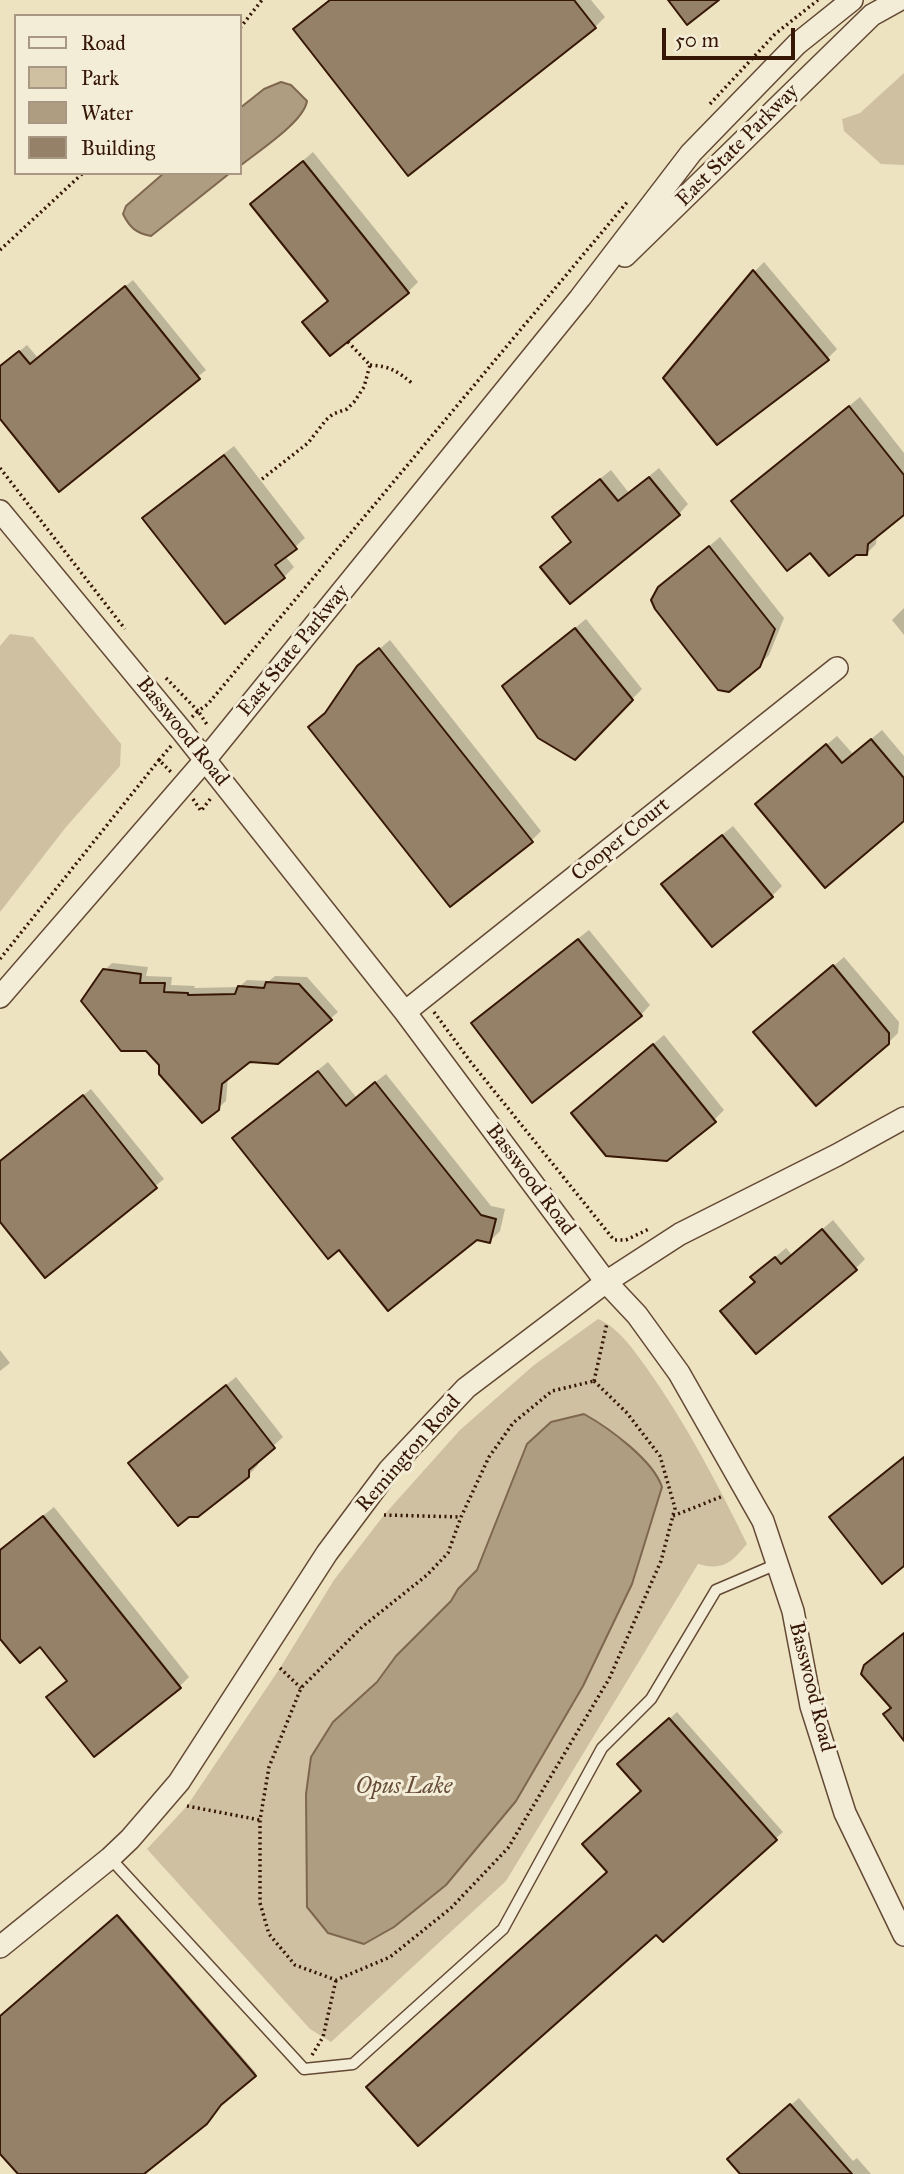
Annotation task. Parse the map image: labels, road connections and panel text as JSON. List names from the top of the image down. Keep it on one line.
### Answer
{"streets":{"street":["East State Parkway","Basswood Road","Cooper Court","Remington Road"]},"crossings":[["East State Parkway","Basswood Road"],["Basswood Road","Cooper Court"],["Basswood Road","Remington Road"]],"water":["Opus Lake"],"legend":["Road","Park","Water","Building"],"scale_bar":"50 m"}
